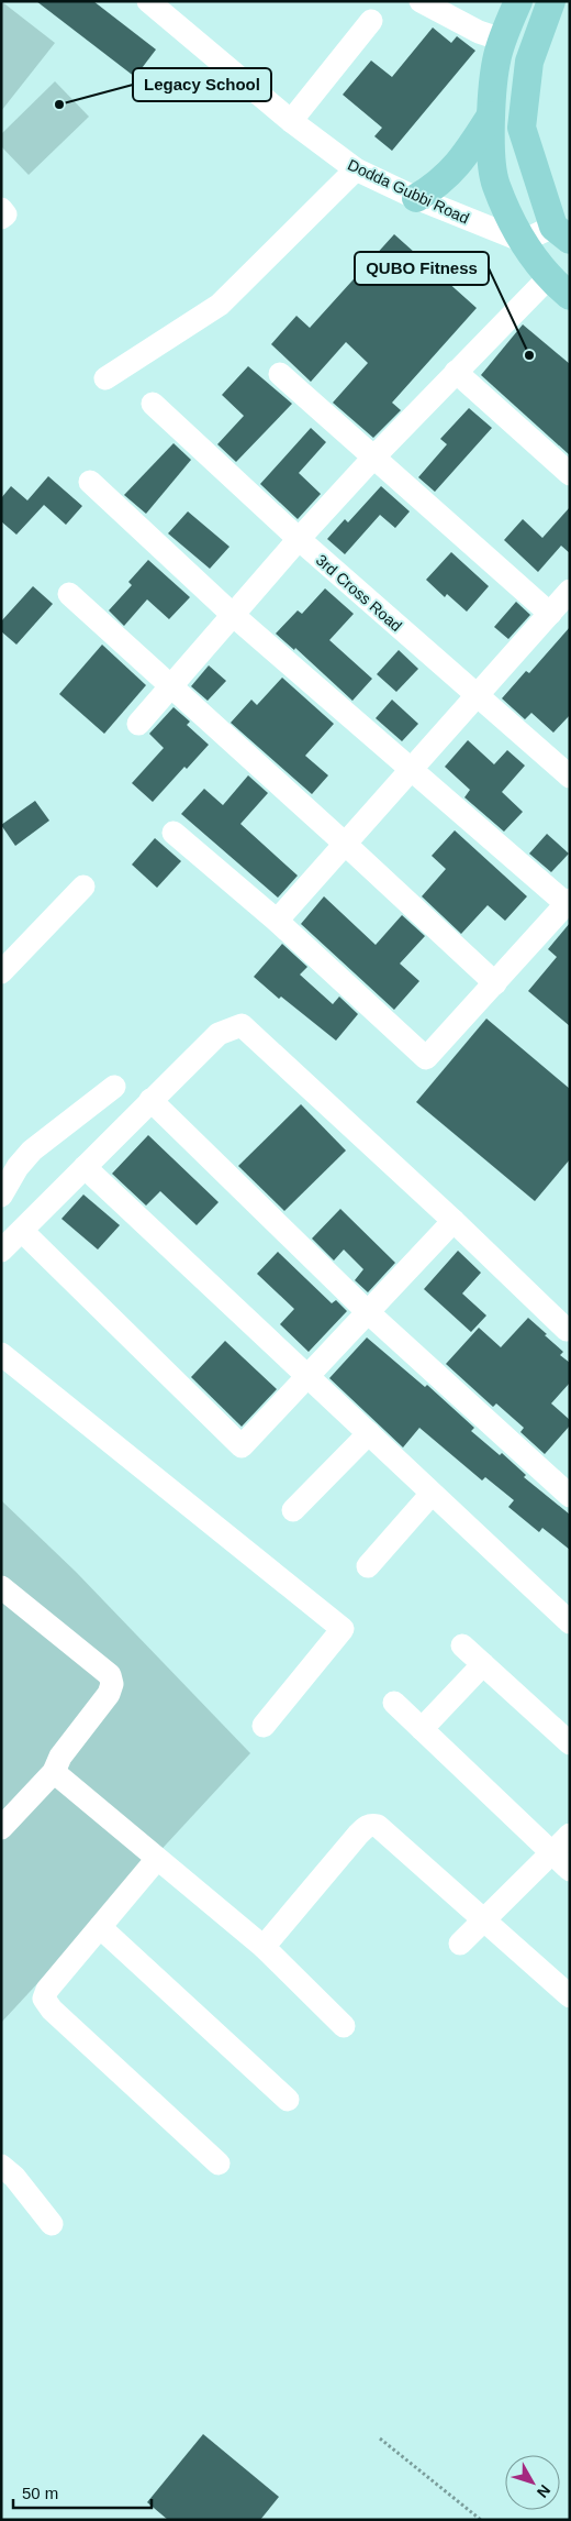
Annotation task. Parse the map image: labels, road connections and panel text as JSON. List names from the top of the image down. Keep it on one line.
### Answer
{"streets":{"street":["Dodda Gubbi Road","3rd Cross Road"]},"places":["Legacy School","QUBO Fitness"],"scale_bar":"50 m","north":"bottom right"}
